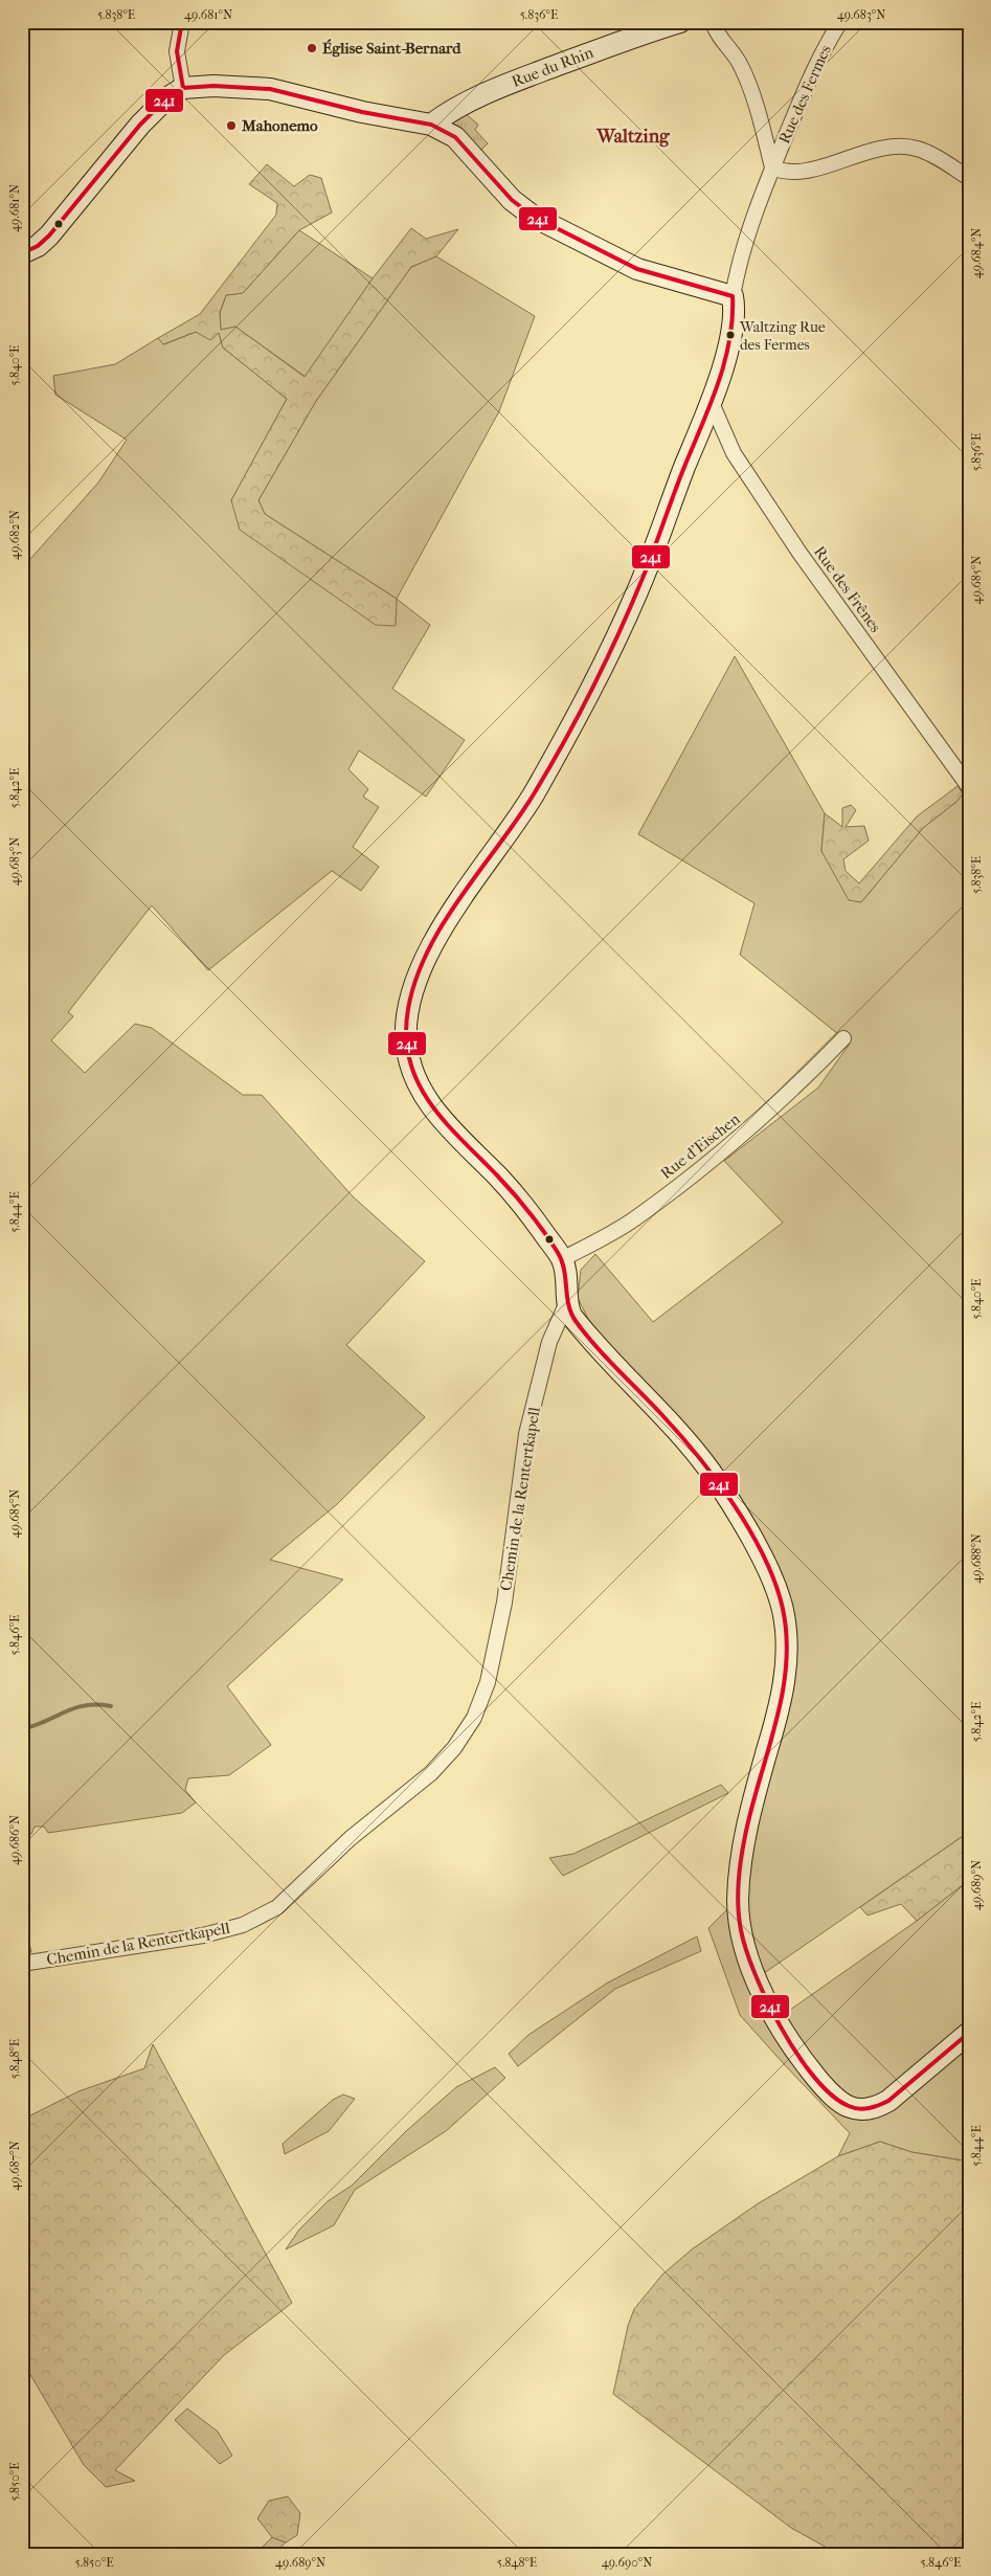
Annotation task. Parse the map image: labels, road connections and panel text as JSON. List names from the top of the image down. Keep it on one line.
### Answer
{"streets":{"street":["Rue du Rhin","Rue des Fermes","Rue des Frênes","Rue d'Eischen","Chemin de la Rentertkapell"]},"crossings":[["Rue des Fermes","Rue des Frênes"]],"districts":["Waltzing"],"places":["Église Saint-Bernard","Mahonemo","Waltzing Rue des Fermes"],"lines":["transit line 241"],"coordinates":["5.838°E","49.681°N","5.836°E","49.683°N","49.684°N","5.840°E","49.682°N","49.685°N","5.842°E","5.844°E","49.688°N","5.846°E","49.686°N","49.689°N","5.848°E","49.687°N","5.850°E","49.690°N"]}
